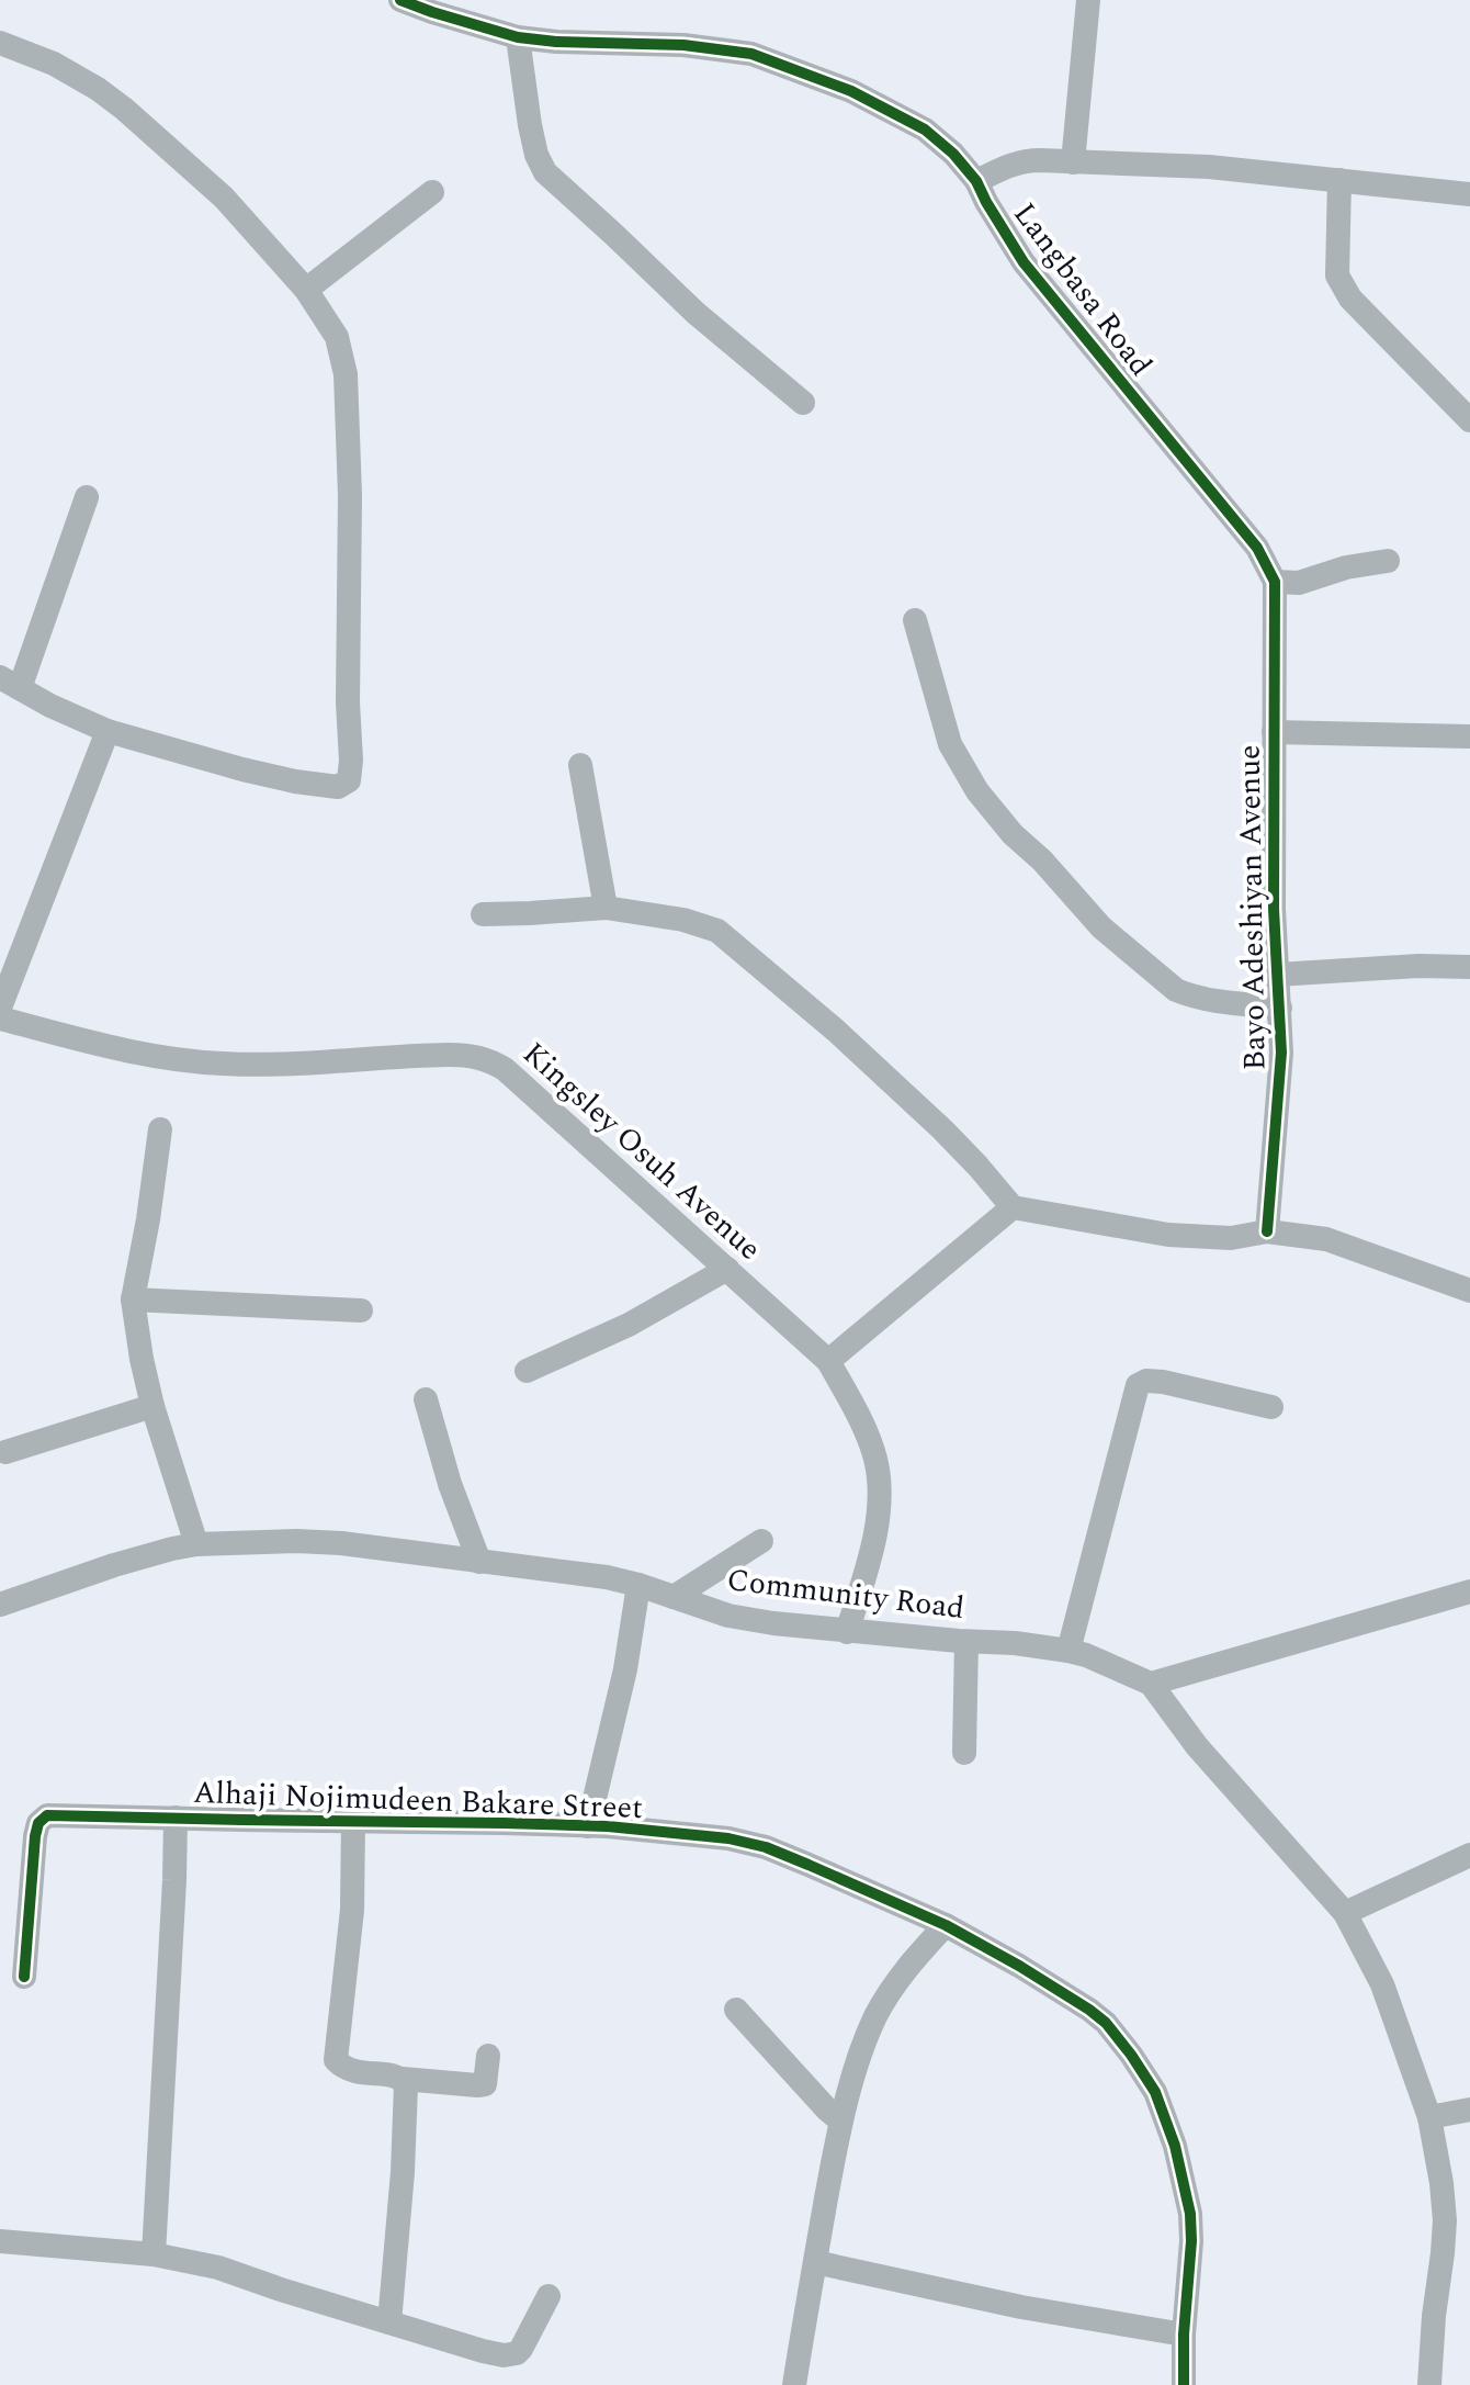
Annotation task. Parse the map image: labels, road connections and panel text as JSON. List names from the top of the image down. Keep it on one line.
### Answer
{"streets":{"street":["Langbasa Road","Bayo Adeshiyan Avenue","Kingsley Osuh Avenue","Community Road","Alhaji Nojimudeen Bakare Street"]},"crossings":[["Langbasa Road","Bayo Adeshiyan Avenue"],["Kingsley Osuh Avenue","Community Road"]]}
